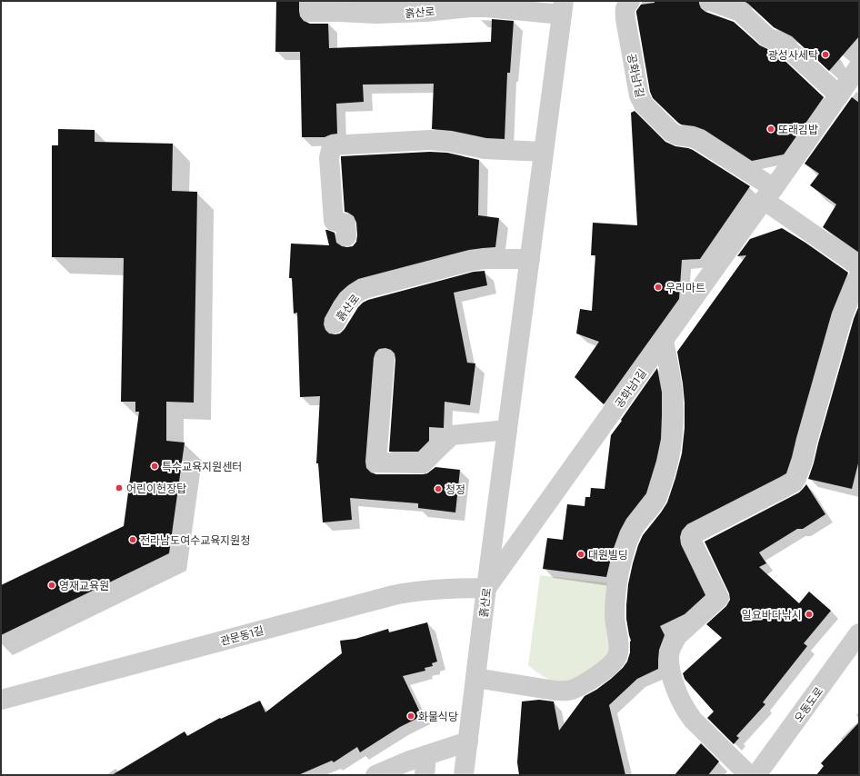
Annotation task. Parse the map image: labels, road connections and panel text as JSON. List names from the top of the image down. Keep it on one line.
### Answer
{"streets":{"street":["흙산로","공화남1길","관문동1길","오동도로"]},"crossings":[["흙산로","공화남1길"],["흙산로","관문동1길"],["공화남1길","관문동1길"]],"places":["광성사세탁","또래김밥","우리마트","특수교육지원센터","어린이헌장탑","청정","전라남도여수교육지원청","대원빌딩","영재교육원","일요바다낚시","화물식당"]}
